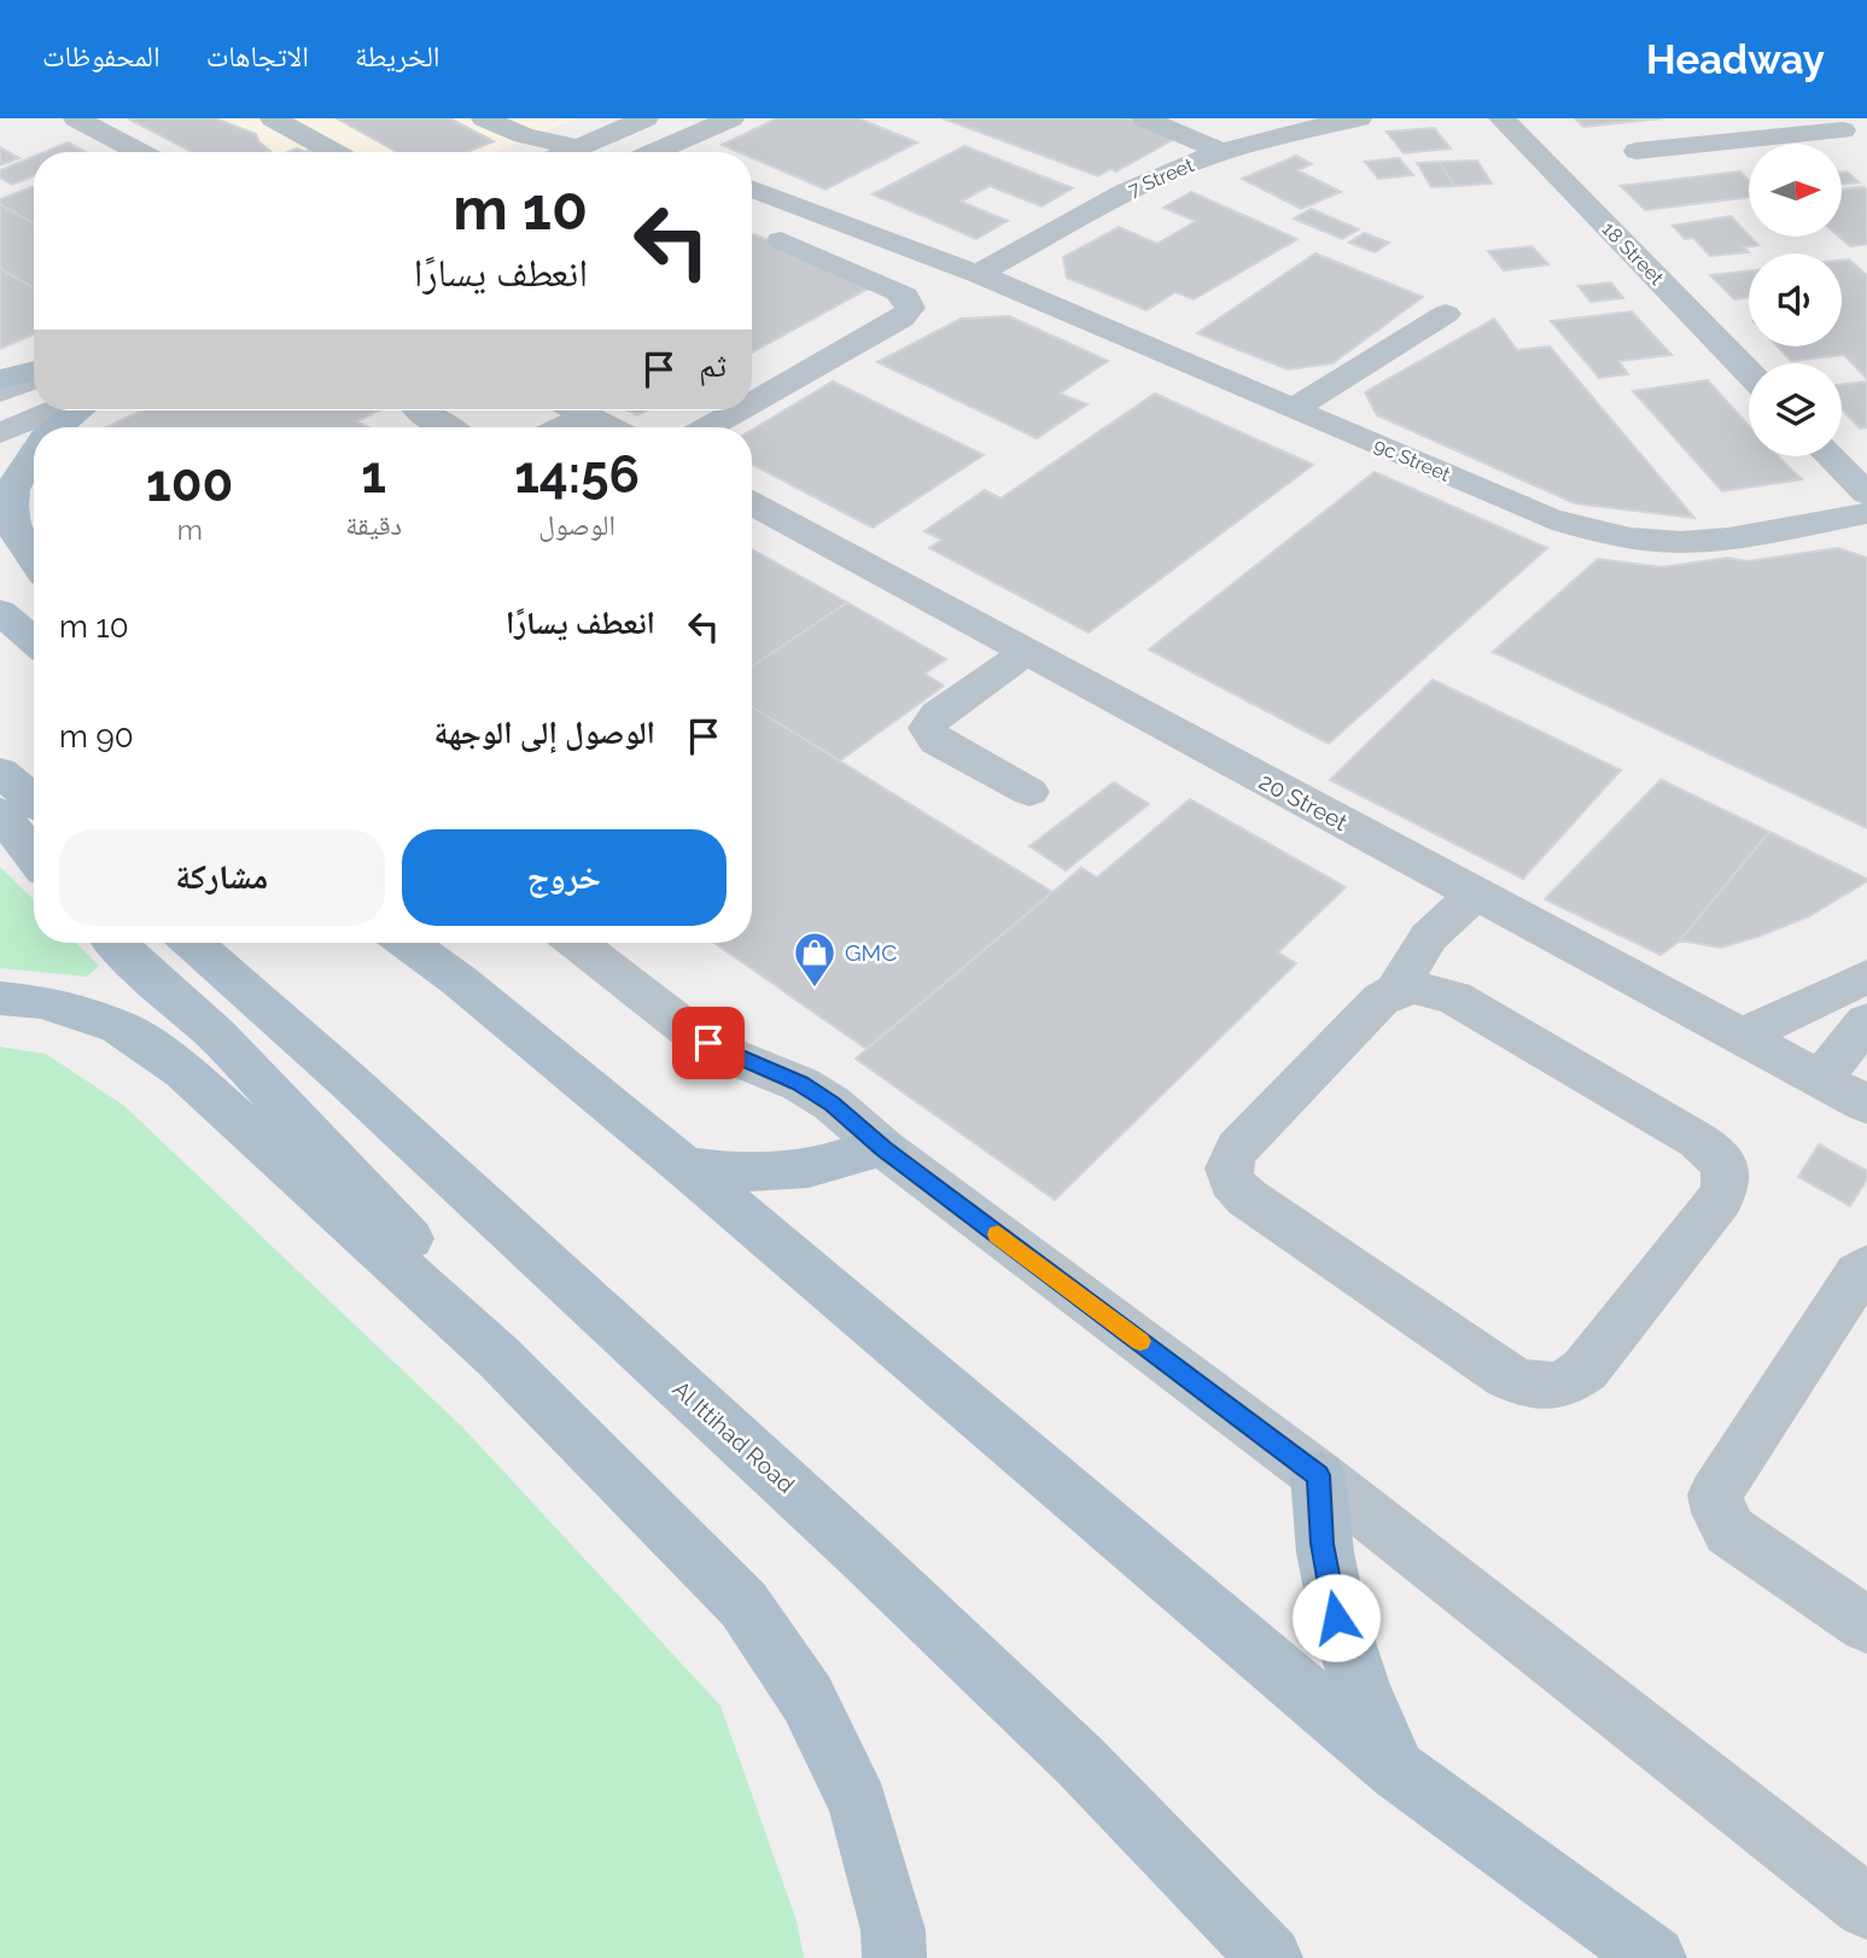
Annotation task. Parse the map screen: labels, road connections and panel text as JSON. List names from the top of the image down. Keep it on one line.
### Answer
{"streets":{"main road":["Al Ittihad Road"],"street":["7 Street","18 Street","9c Street","20 Street"]},"crossings":[["7 Street","9c Street"]],"places":{"shop":["GMC"]},"north":"right","page":{"header":"Headway","nav":["الخريطة","الاتجاهات","المحفوظات"],"turn":["10 m","انعطف يسارًا"],"then":"ثم","eta":["14:56","الوصول","1","دقيقة","100","m"],"list":[{"name":"انعطف يسارًا","value":"10 m"},{"name":"الوصول إلى الوجهة","value":"90 m"}],"buttons":["خروج","مشاركة"]}}
